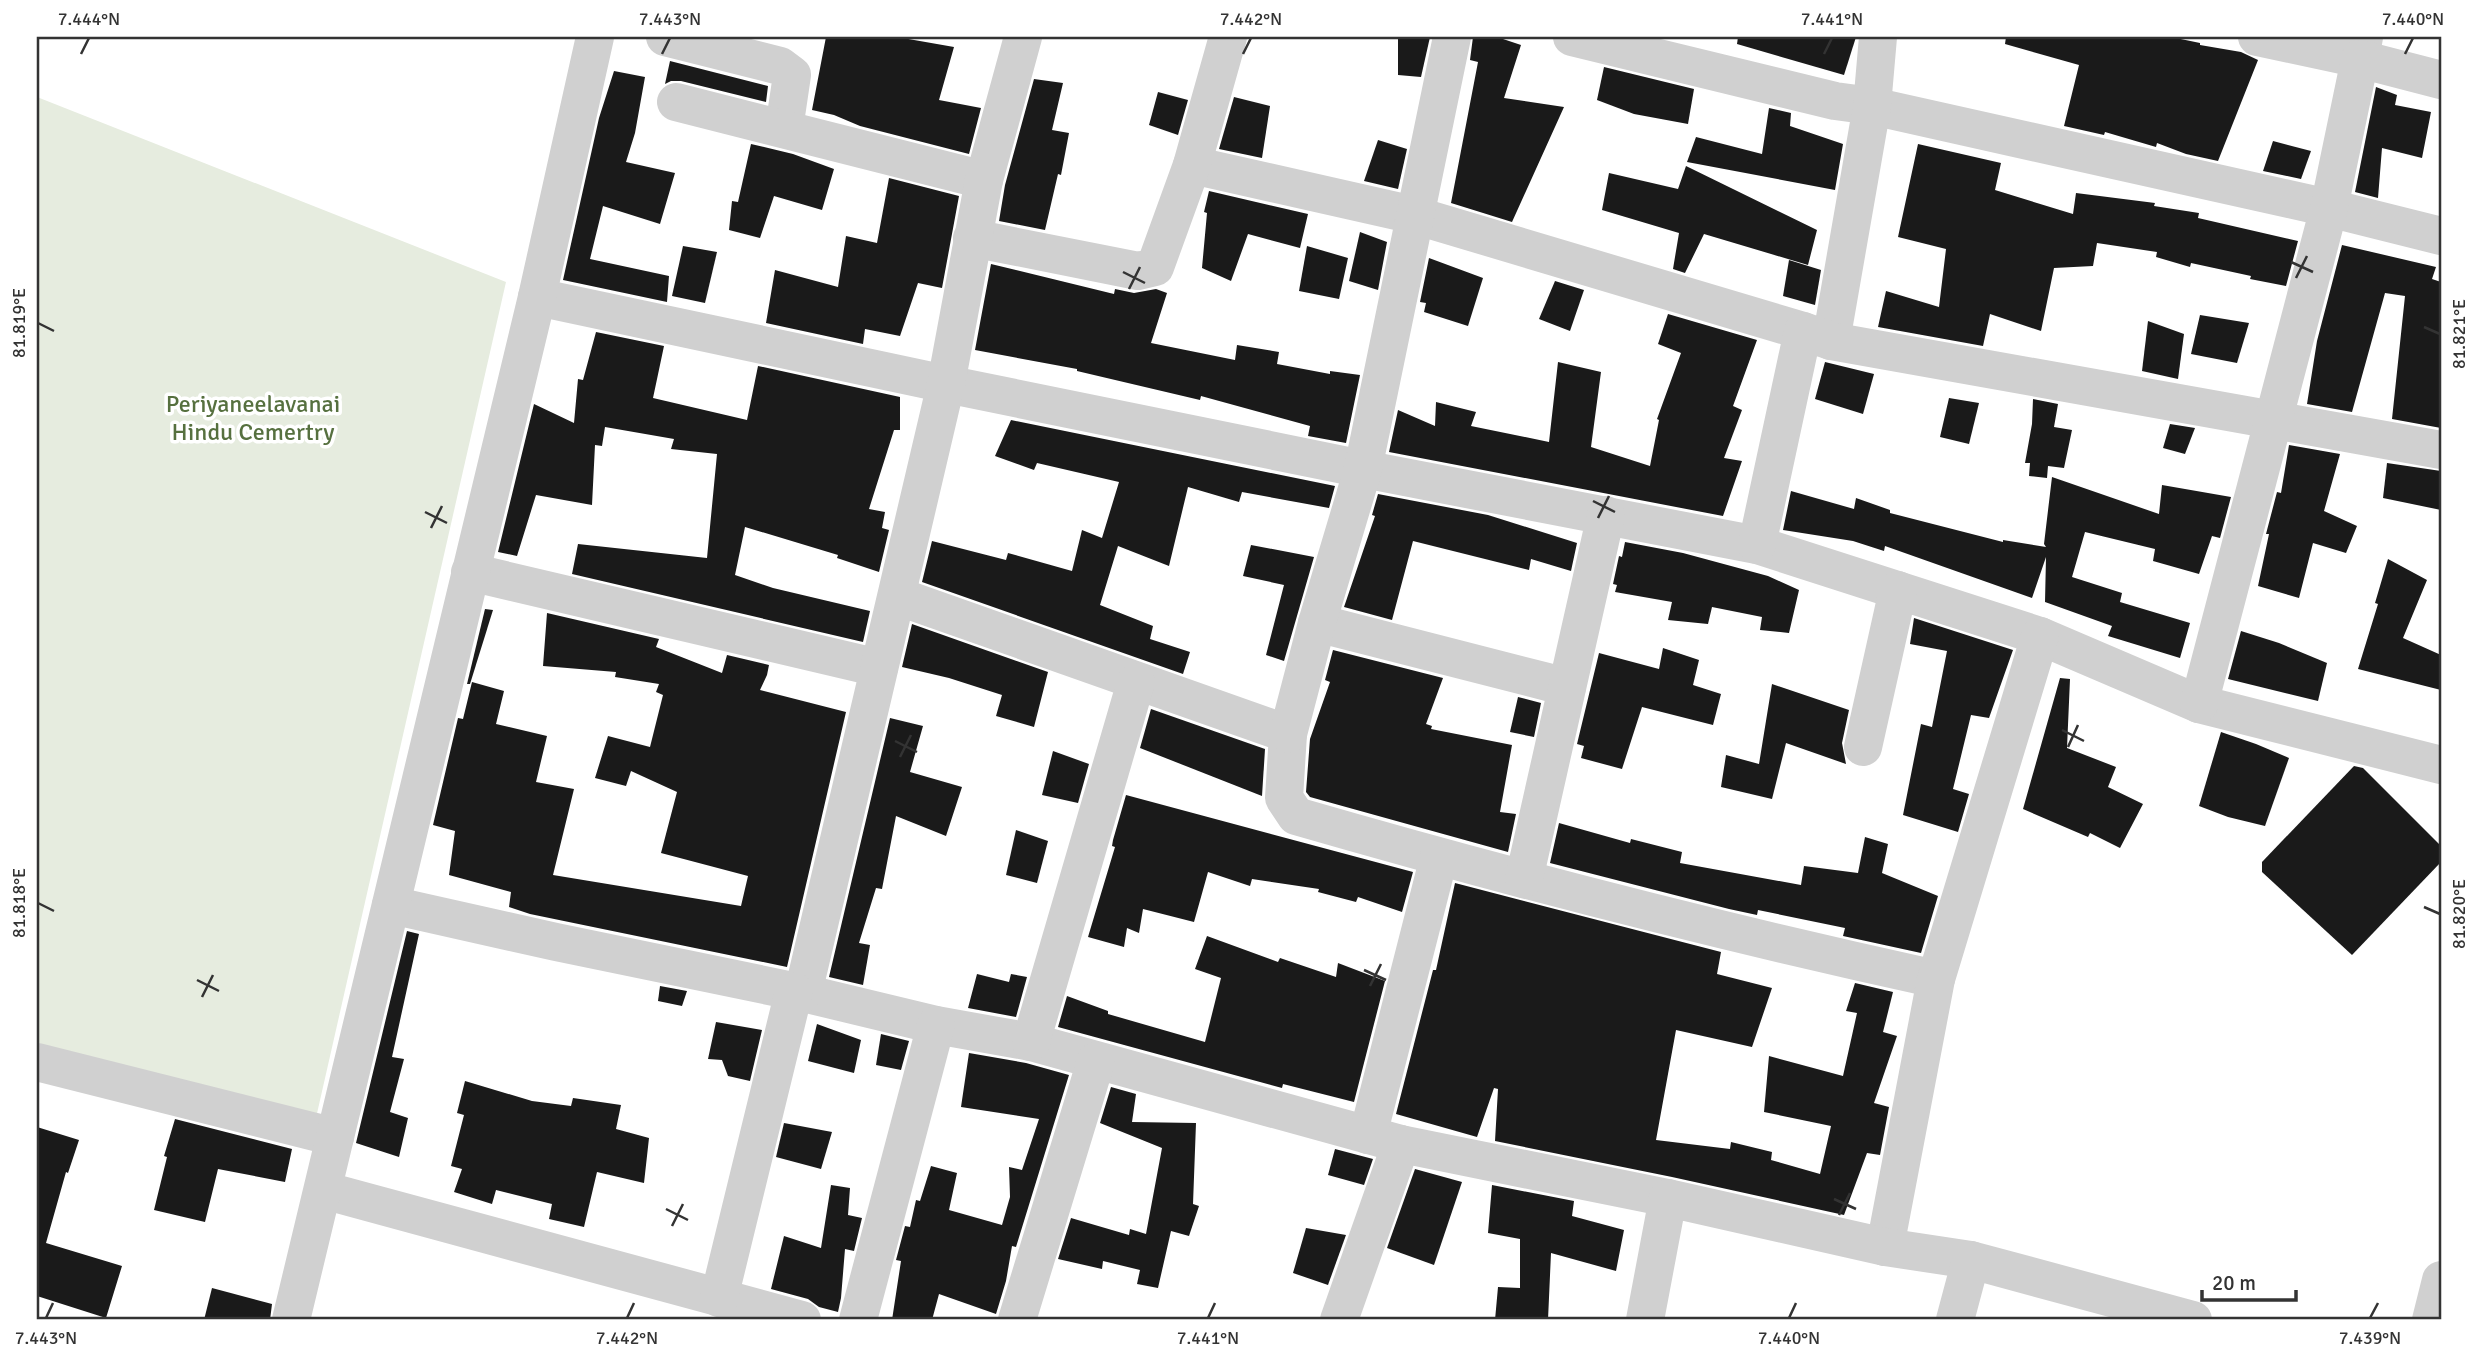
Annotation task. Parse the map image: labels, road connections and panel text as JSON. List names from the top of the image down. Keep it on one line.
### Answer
{"parks":["Periyaneelavanai Hindu Cemertry"],"scale_bar":"20 m","coordinates":["7.444°N","7.443°N","7.442°N","7.441°N","7.440°N","81.819°E","81.821°E","81.818°E","81.820°E","7.439°N"]}
